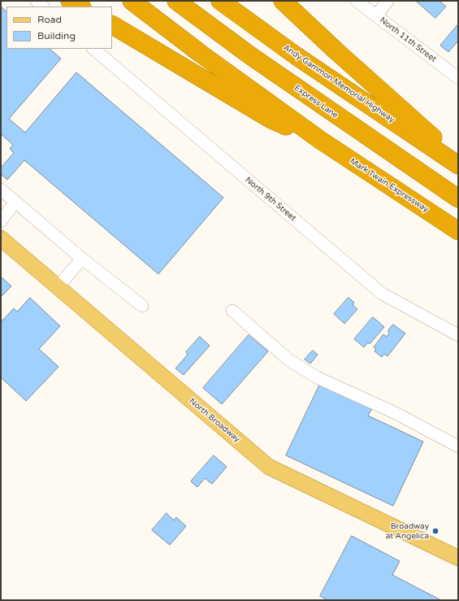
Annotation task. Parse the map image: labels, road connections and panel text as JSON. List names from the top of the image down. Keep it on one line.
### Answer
{"streets":{"highway":["Andy Gammon Memorial Highway","Express Lane","Mark Twain Expressway"],"main road":["North Broadway"],"street":["North 11th Street","North 9th Street"]},"places":["Broadway at Angelica"],"legend":["Road","Building"]}
